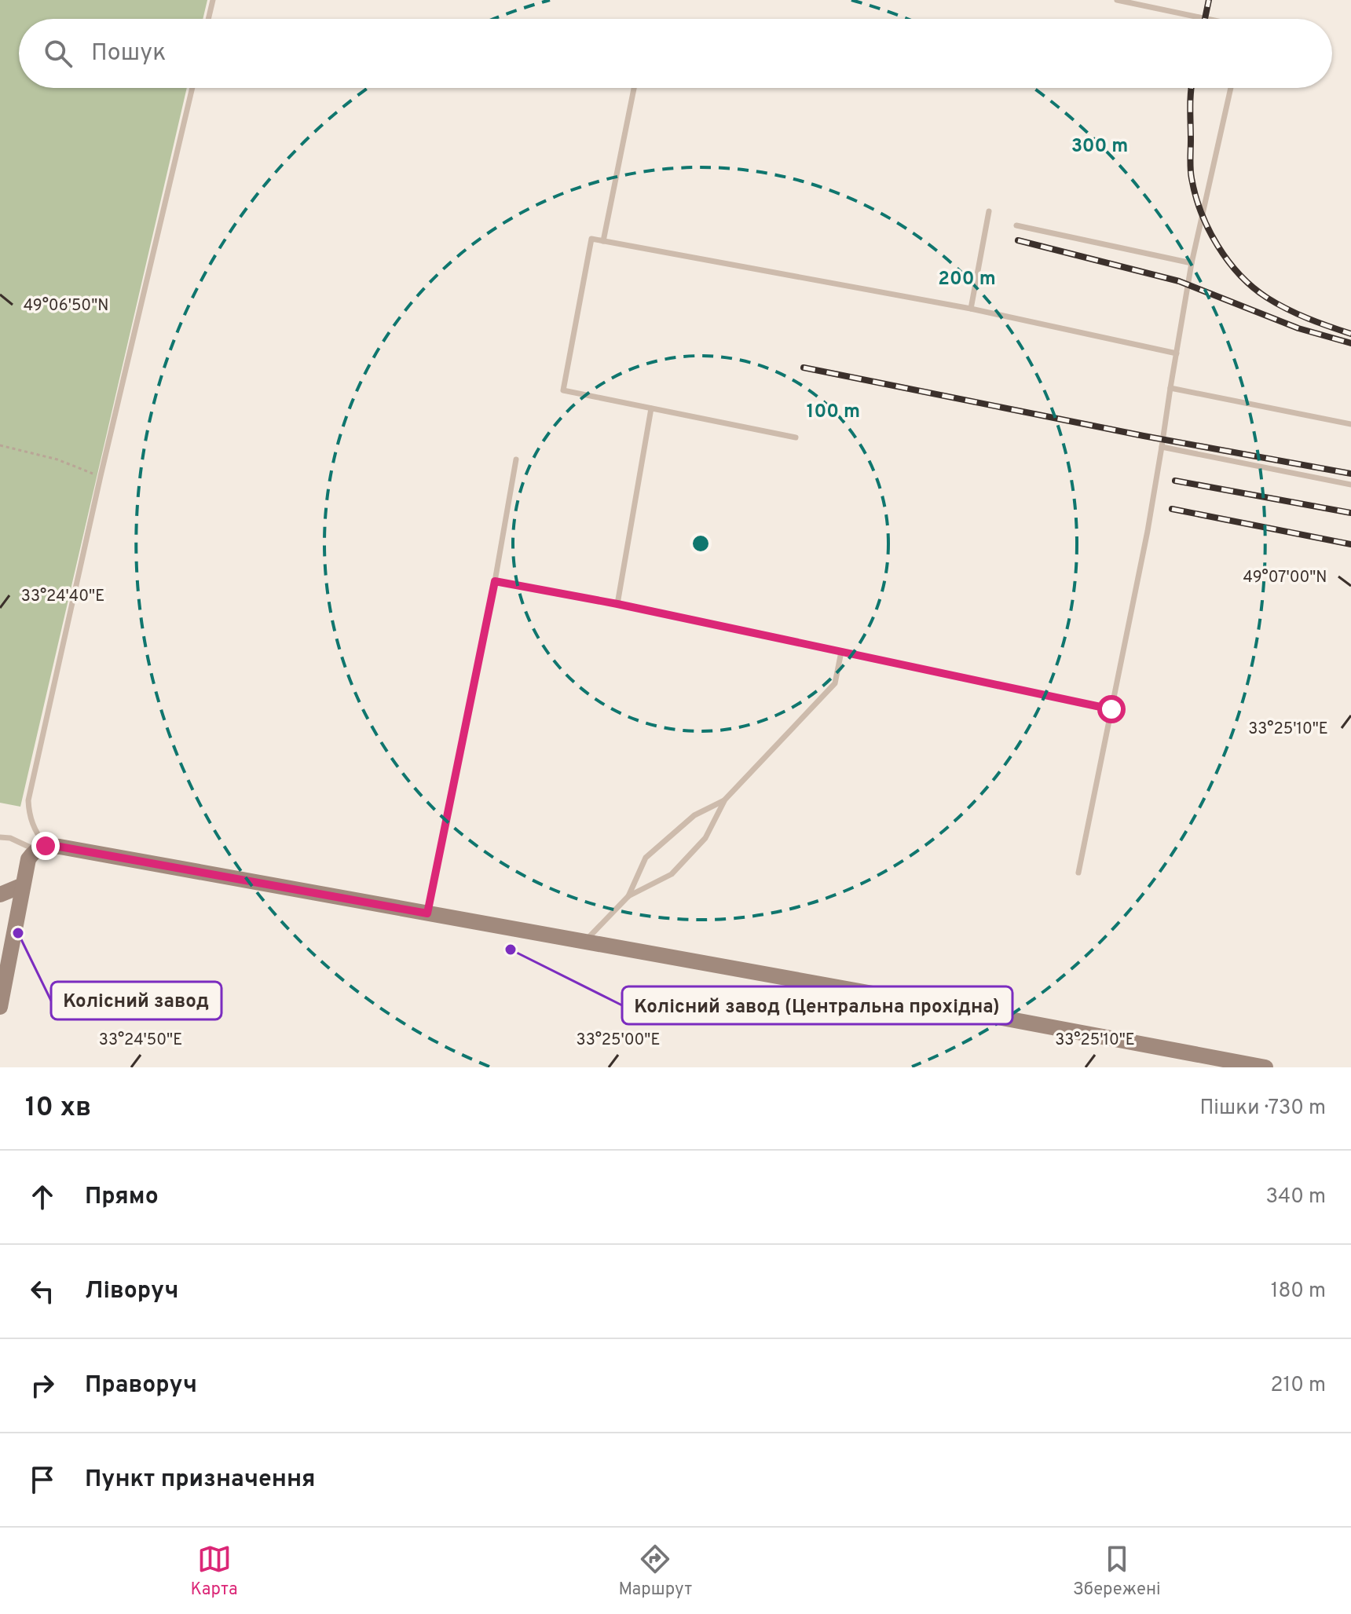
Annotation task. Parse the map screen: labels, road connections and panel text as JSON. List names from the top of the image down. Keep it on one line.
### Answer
{"places":["Колісний завод","Колісний завод (Центральна прохідна)"],"page":{"search":"Пошук","heading":["10 хв","Пішки · 730 m"],"list":[["Прямо","340 m"],["Ліворуч","180 m"],["Праворуч","210 m"],"Пункт призначення"],"nav":["Карта","Маршрут","Збережені"]},"coordinates":["49°06'50\"N","49°07'00\"N","33°24'40\"E","33°25'10\"E","33°24'50\"E","33°25'00\"E"],"rings":["300 m","200 m","100 m"]}
